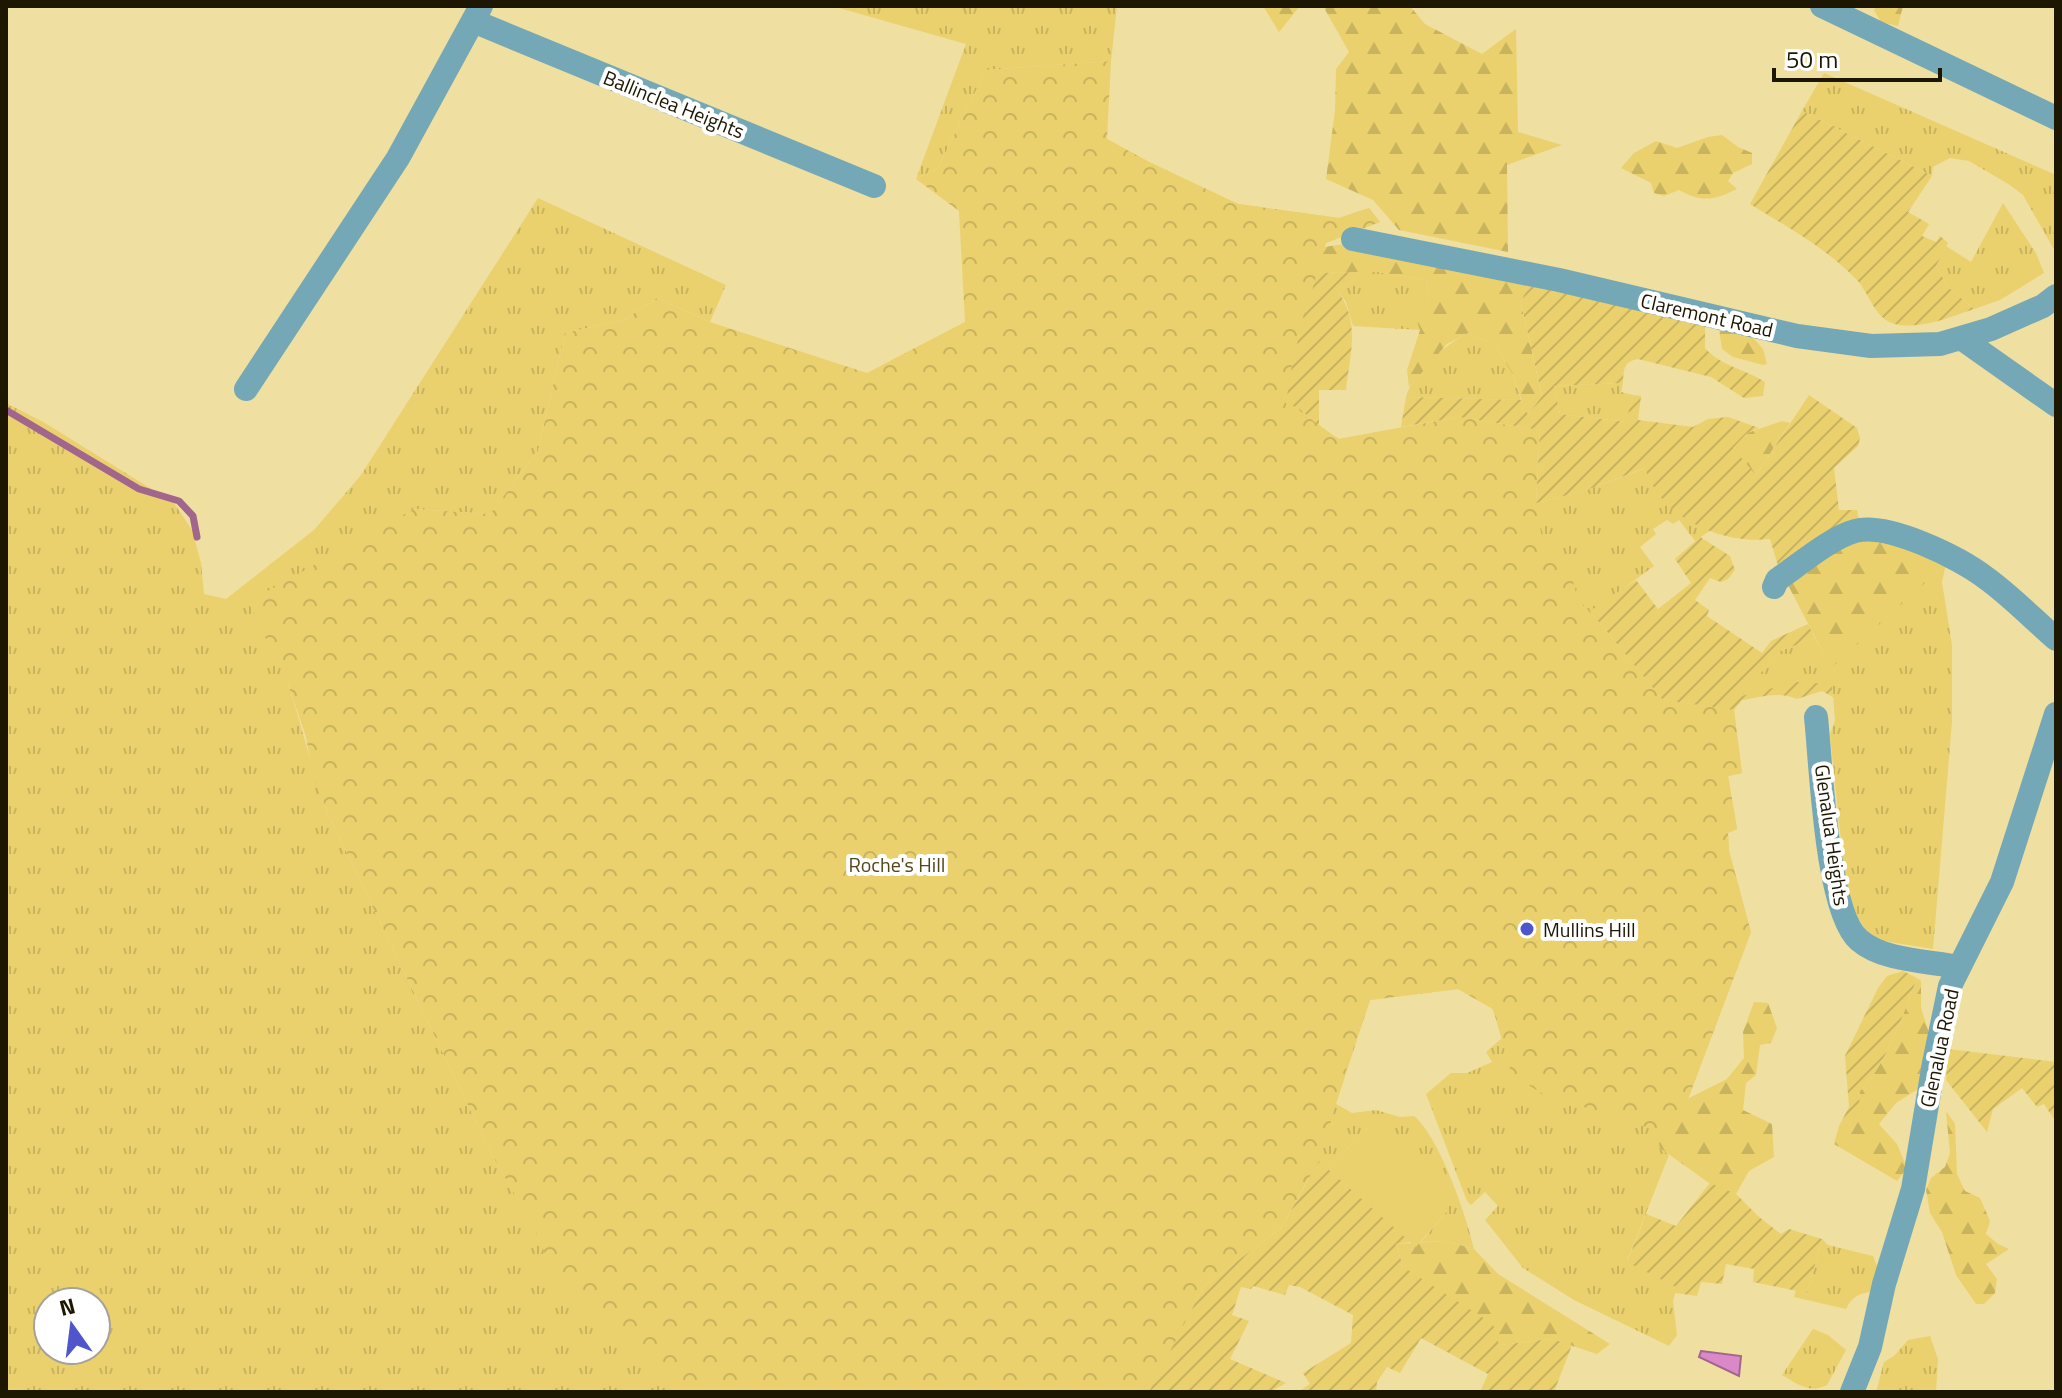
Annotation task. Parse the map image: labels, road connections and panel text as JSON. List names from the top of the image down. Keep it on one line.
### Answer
{"streets":{"street":["Ballinclea Heights","Claremont Road","Glenalua Heights","Glenalua Road"]},"crossings":[["Glenalua Heights","Glenalua Road"]],"parks":["Roche's Hill"],"places":["Mullins Hill"],"scale_bar":"50 m","north":"top"}
